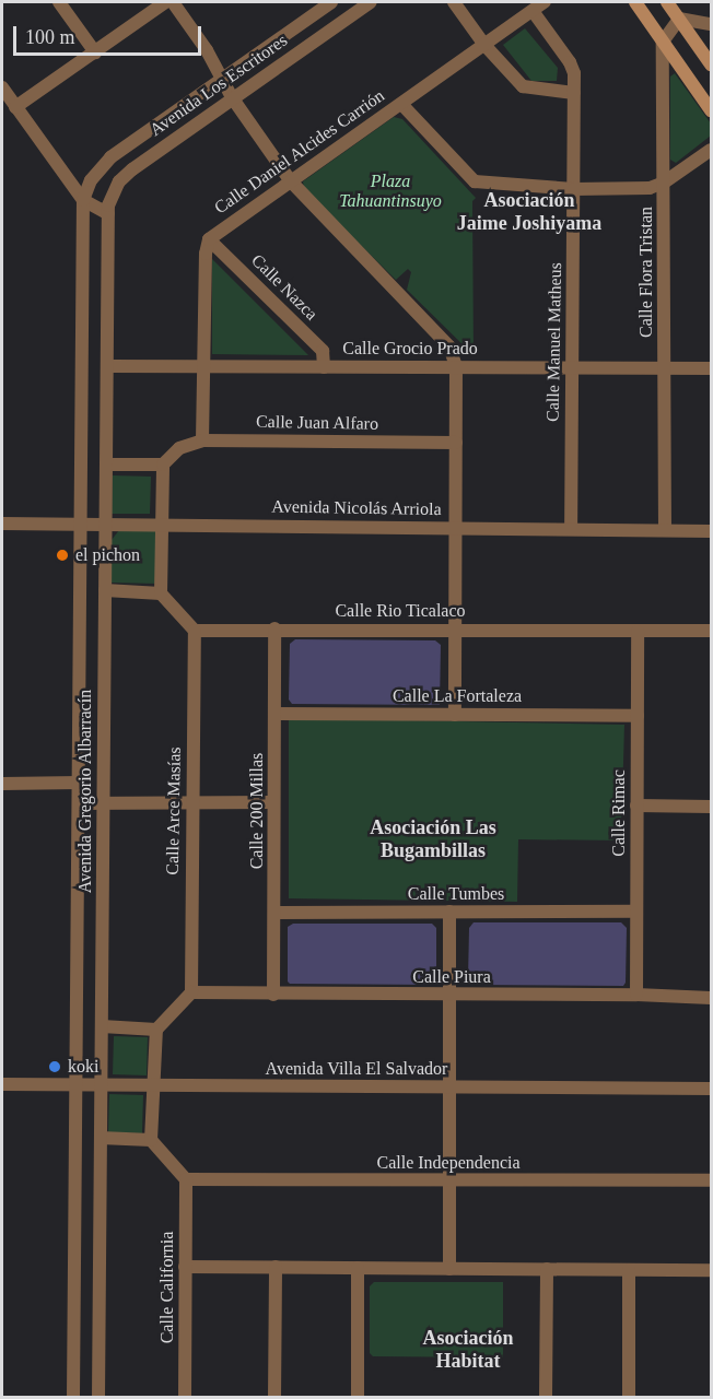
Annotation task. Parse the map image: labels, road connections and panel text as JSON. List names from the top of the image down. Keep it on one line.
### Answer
{"streets":{"street":["Avenida Los Escritores","Calle Daniel Alcides Carrión","Calle Flora Tristan","Calle Nazca","Calle Manuel Matheus","Calle Grocio Prado","Calle Juan Alfaro","Avenida Nicolás Arriola","Calle Rio Ticalaco","Calle La Fortaleza","Avenida Gregorio Albarracín","Calle Arce Masías","Calle 200 Millas","Calle Rimac","Calle Tumbes","Calle Piura","Avenida Villa El Salvador","Calle Independencia","Calle California"]},"crossings":[["Avenida Los Escritores","Avenida Gregorio Albarracín"],["Calle Daniel Alcides Carrión","Calle Nazca"],["Calle Daniel Alcides Carrión","Calle Manuel Matheus"],["Calle Daniel Alcides Carrión","Calle Grocio Prado"],["Calle Daniel Alcides Carrión","Calle Juan Alfaro"],["Calle Flora Tristan","Calle Grocio Prado"],["Calle Flora Tristan","Avenida Nicolás Arriola"],["Calle Nazca","Calle Grocio Prado"],["Calle Manuel Matheus","Calle Grocio Prado"],["Calle Manuel Matheus","Avenida Nicolás Arriola"],["Calle Grocio Prado","Avenida Gregorio Albarracín"],["Avenida Nicolás Arriola","Avenida Gregorio Albarracín"],["Calle Rio Ticalaco","Calle Arce Masías"],["Calle Rio Ticalaco","Calle 200 Millas"],["Calle Rio Ticalaco","Calle Rimac"],["Calle La Fortaleza","Calle 200 Millas"],["Calle La Fortaleza","Calle Rimac"],["Avenida Gregorio Albarracín","Avenida Villa El Salvador"],["Calle Arce Masías","Calle Piura"],["Calle 200 Millas","Calle Tumbes"],["Calle 200 Millas","Calle Piura"],["Calle Rimac","Calle Tumbes"],["Calle Rimac","Calle Piura"],["Calle Independencia","Calle California"]],"districts":["Asociación Jaime Joshiyama","Asociación Las Bugambillas","Asociación Habitat"],"parks":["Plaza Tahuantinsuyo"],"places":["el pichon","koki"],"scale_bar":"100 m"}
